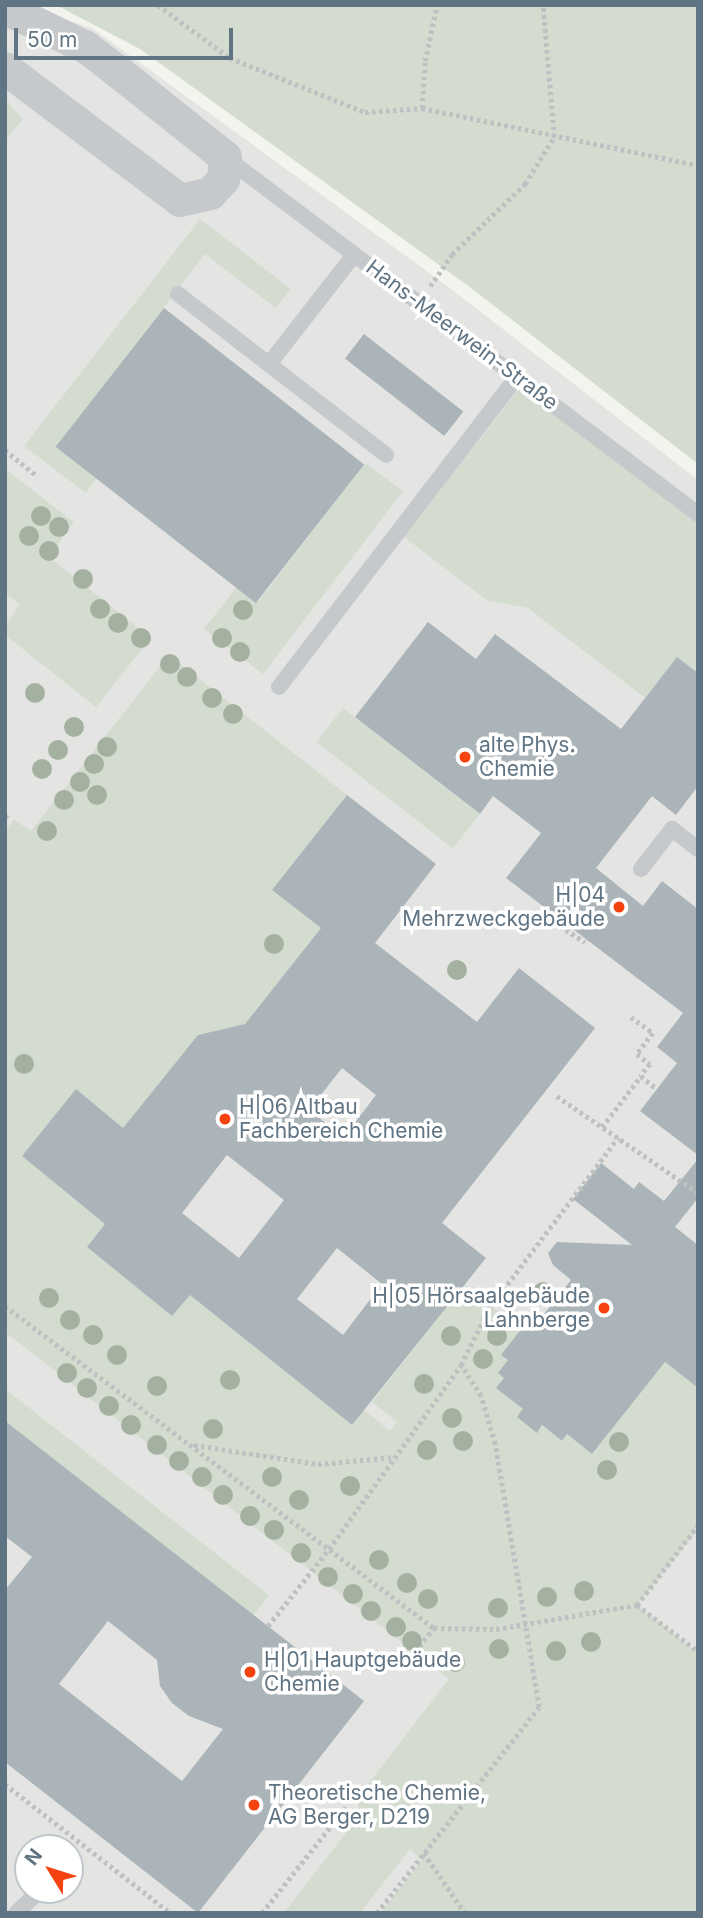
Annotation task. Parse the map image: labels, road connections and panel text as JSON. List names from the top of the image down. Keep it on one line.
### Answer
{"streets":{"street":["Hans-Meerwein-Straße"]},"places":["alte Phys. Chemie","H|04 Mehrzweckgebäude","H|06 Altbau Fachbereich Chemie","H|05 Hörsaalgebäude Lahnberge","H|01 Hauptgebäude Chemie","Theoretische Chemie, AG Berger, D219"],"scale_bar":"50 m","north":"top left"}
